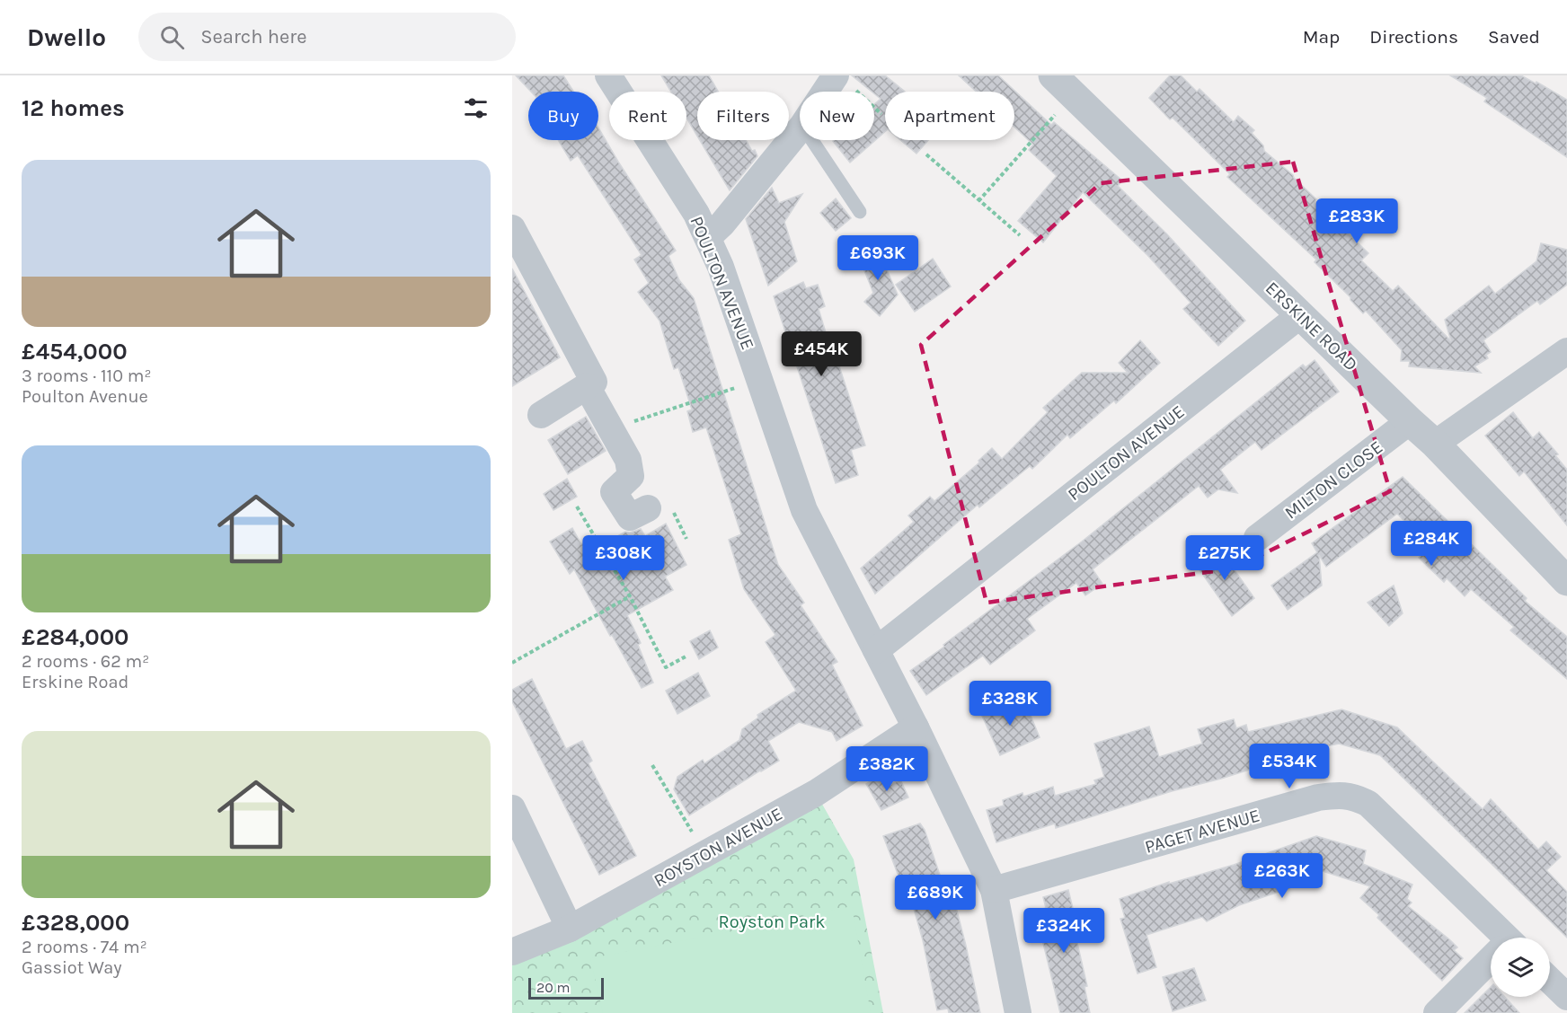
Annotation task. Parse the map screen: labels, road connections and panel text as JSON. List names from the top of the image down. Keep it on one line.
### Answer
{"streets":{"street":["POULTON AVENUE","ERSKINE ROAD","MILTON CLOSE","PAGET AVENUE","ROYSTON AVENUE"]},"crossings":[["POULTON AVENUE","ERSKINE ROAD"],["POULTON AVENUE","PAGET AVENUE"],["POULTON AVENUE","ROYSTON AVENUE"],["ERSKINE ROAD","MILTON CLOSE"]],"parks":["Royston Park"],"scale_bar":"20 m","page":{"header":"Dwello","search":"Search here","nav":["Map","Directions","Saved"],"heading":"12 homes","chip":["Buy","Rent","Filters","New","Apartment"],"list":[{"name":"£454,000","note":"3 rooms · 110 m² · Poulton Avenue"},{"name":"£284,000","note":"2 rooms · 62 m² · Erskine Road"},{"name":"£328,000","note":"2 rooms · 74 m² · Gassiot Way"}],"price":["£283K","£693K","£454K","£284K","£308K","£275K","£328K","£534K","£382K","£263K","£689K","£324K"],"scale":"20 m"}}
